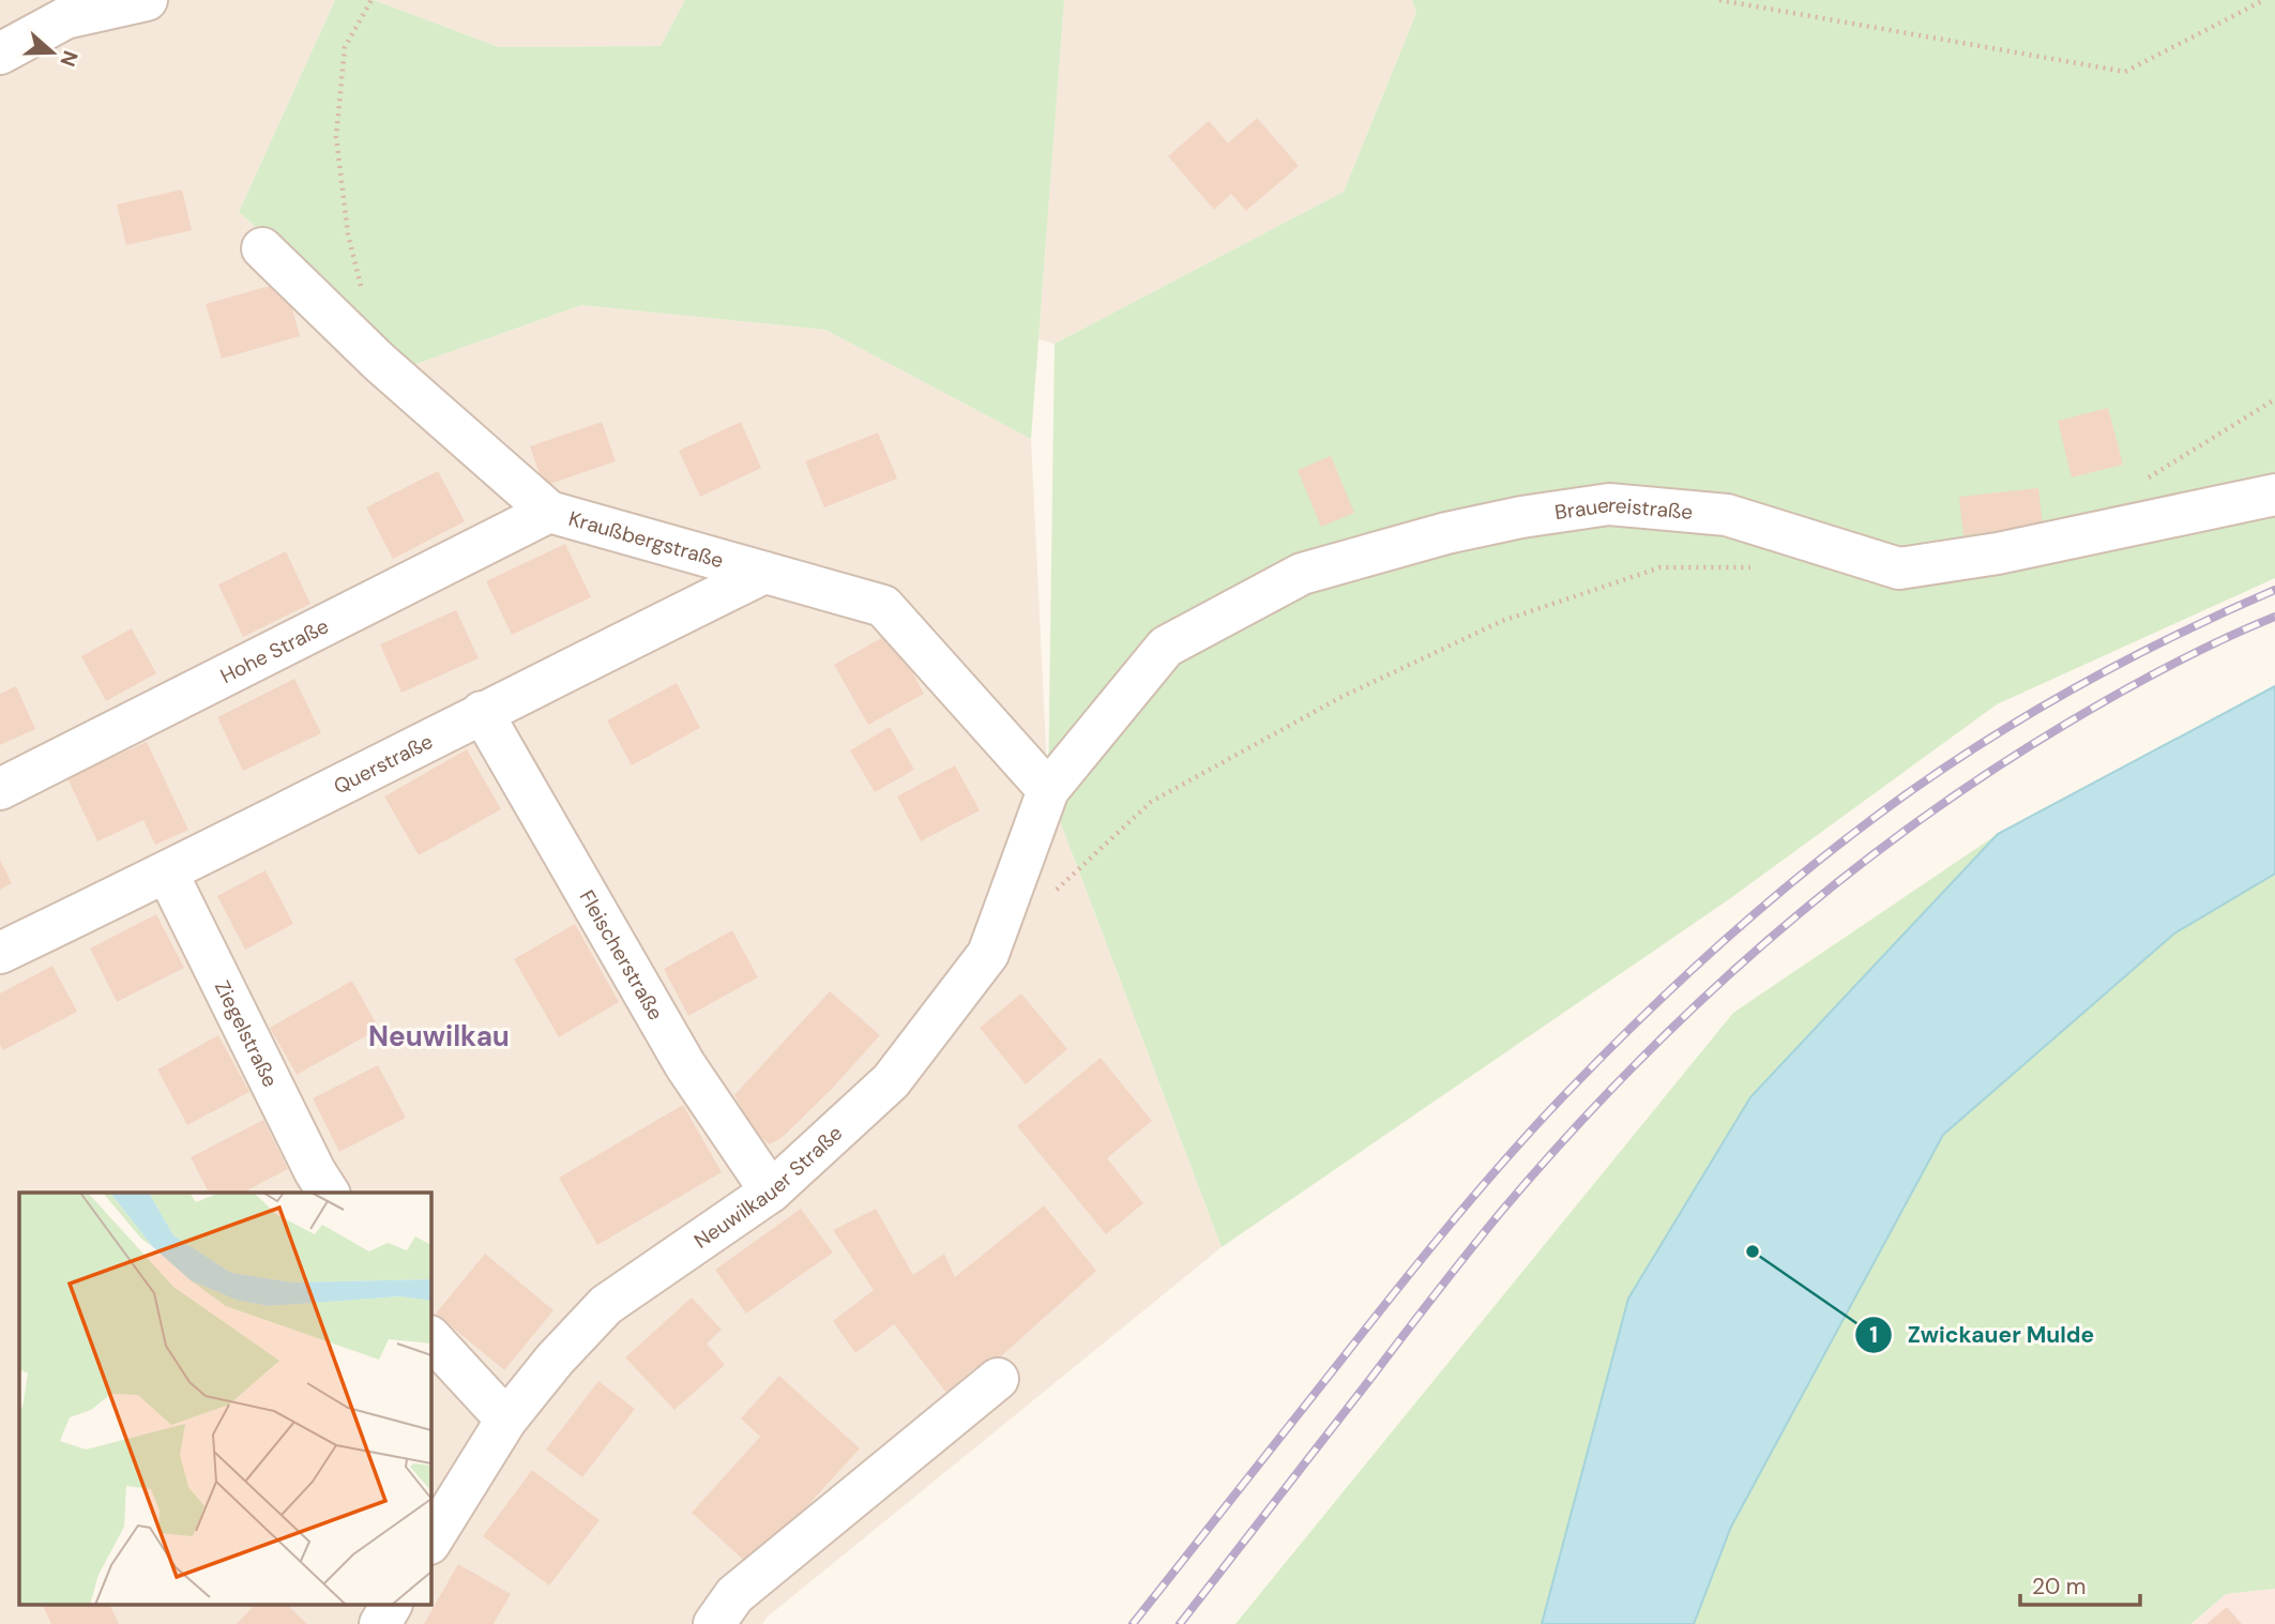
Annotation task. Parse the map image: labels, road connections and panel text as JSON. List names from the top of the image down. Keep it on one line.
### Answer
{"streets":{"street":["Brauereistraße","Kraußbergstraße","Hohe Straße","Querstraße","Fleischerstraße","Ziegelstraße","Neuwilkauer Straße"]},"crossings":[["Brauereistraße","Kraußbergstraße"],["Brauereistraße","Neuwilkauer Straße"],["Kraußbergstraße","Hohe Straße"],["Kraußbergstraße","Querstraße"],["Kraußbergstraße","Neuwilkauer Straße"],["Querstraße","Fleischerstraße"],["Querstraße","Ziegelstraße"],["Fleischerstraße","Neuwilkauer Straße"]],"districts":["Neuwilkau"],"places":["Zwickauer Mulde"],"scale_bar":"20 m","north":"right"}
